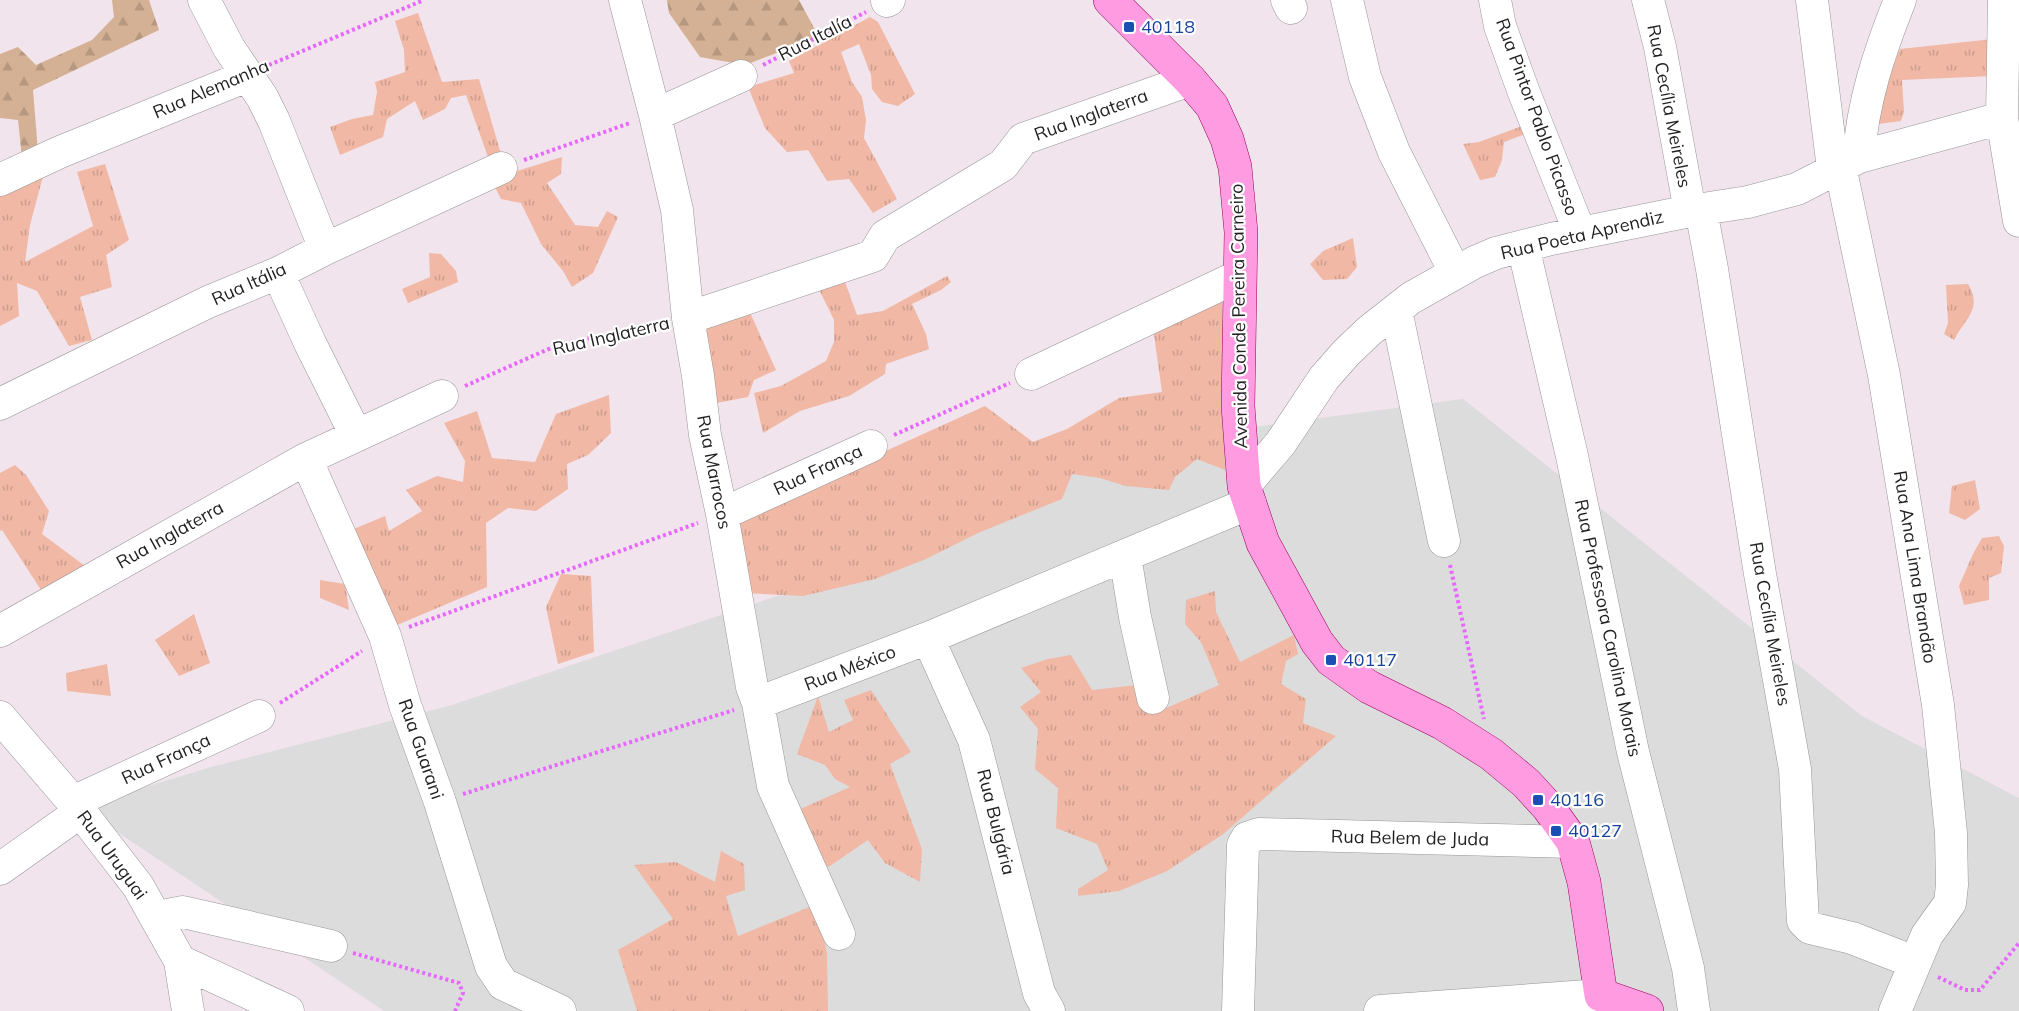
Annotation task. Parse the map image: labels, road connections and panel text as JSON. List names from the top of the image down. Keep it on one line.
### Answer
{"streets":{"main road":["Avenida Conde Pereira Carneiro"],"street":["Rua Alemanha","Rua Cecília Meireles","Rua Inglaterra","Rua Pintor Pablo Picasso","Rua Poeta Aprendiz","Rua Itália","Rua França","Rua Marrocos","Rua Ana Lima Brandão","Rua Professora Carolina Morais","Rua México","Rua Guarani","Rua Bulgária","Rua Belem de Juda","Rua Uruguai"],"path":["Rua Italía"]},"crossings":[["Rua Cecília Meireles","Rua Poeta Aprendiz"],["Rua Cecília Meireles","Rua Ana Lima Brandão"],["Rua Inglaterra","Avenida Conde Pereira Carneiro"],["Rua Inglaterra","Rua Marrocos"],["Rua Inglaterra","Rua Guarani"],["Rua Pintor Pablo Picasso","Rua Poeta Aprendiz"],["Rua Poeta Aprendiz","Avenida Conde Pereira Carneiro"],["Rua Poeta Aprendiz","Rua Ana Lima Brandão"],["Rua Poeta Aprendiz","Rua Professora Carolina Morais"],["Rua Poeta Aprendiz","Rua México"],["Avenida Conde Pereira Carneiro","Rua México"],["Avenida Conde Pereira Carneiro","Rua Belem de Juda"],["Rua França","Rua Marrocos"],["Rua França","Rua Uruguai"],["Rua Marrocos","Rua México"],["Rua México","Rua Bulgária"]],"places":{"transit":["40118","40117","40116","40127"]}}
